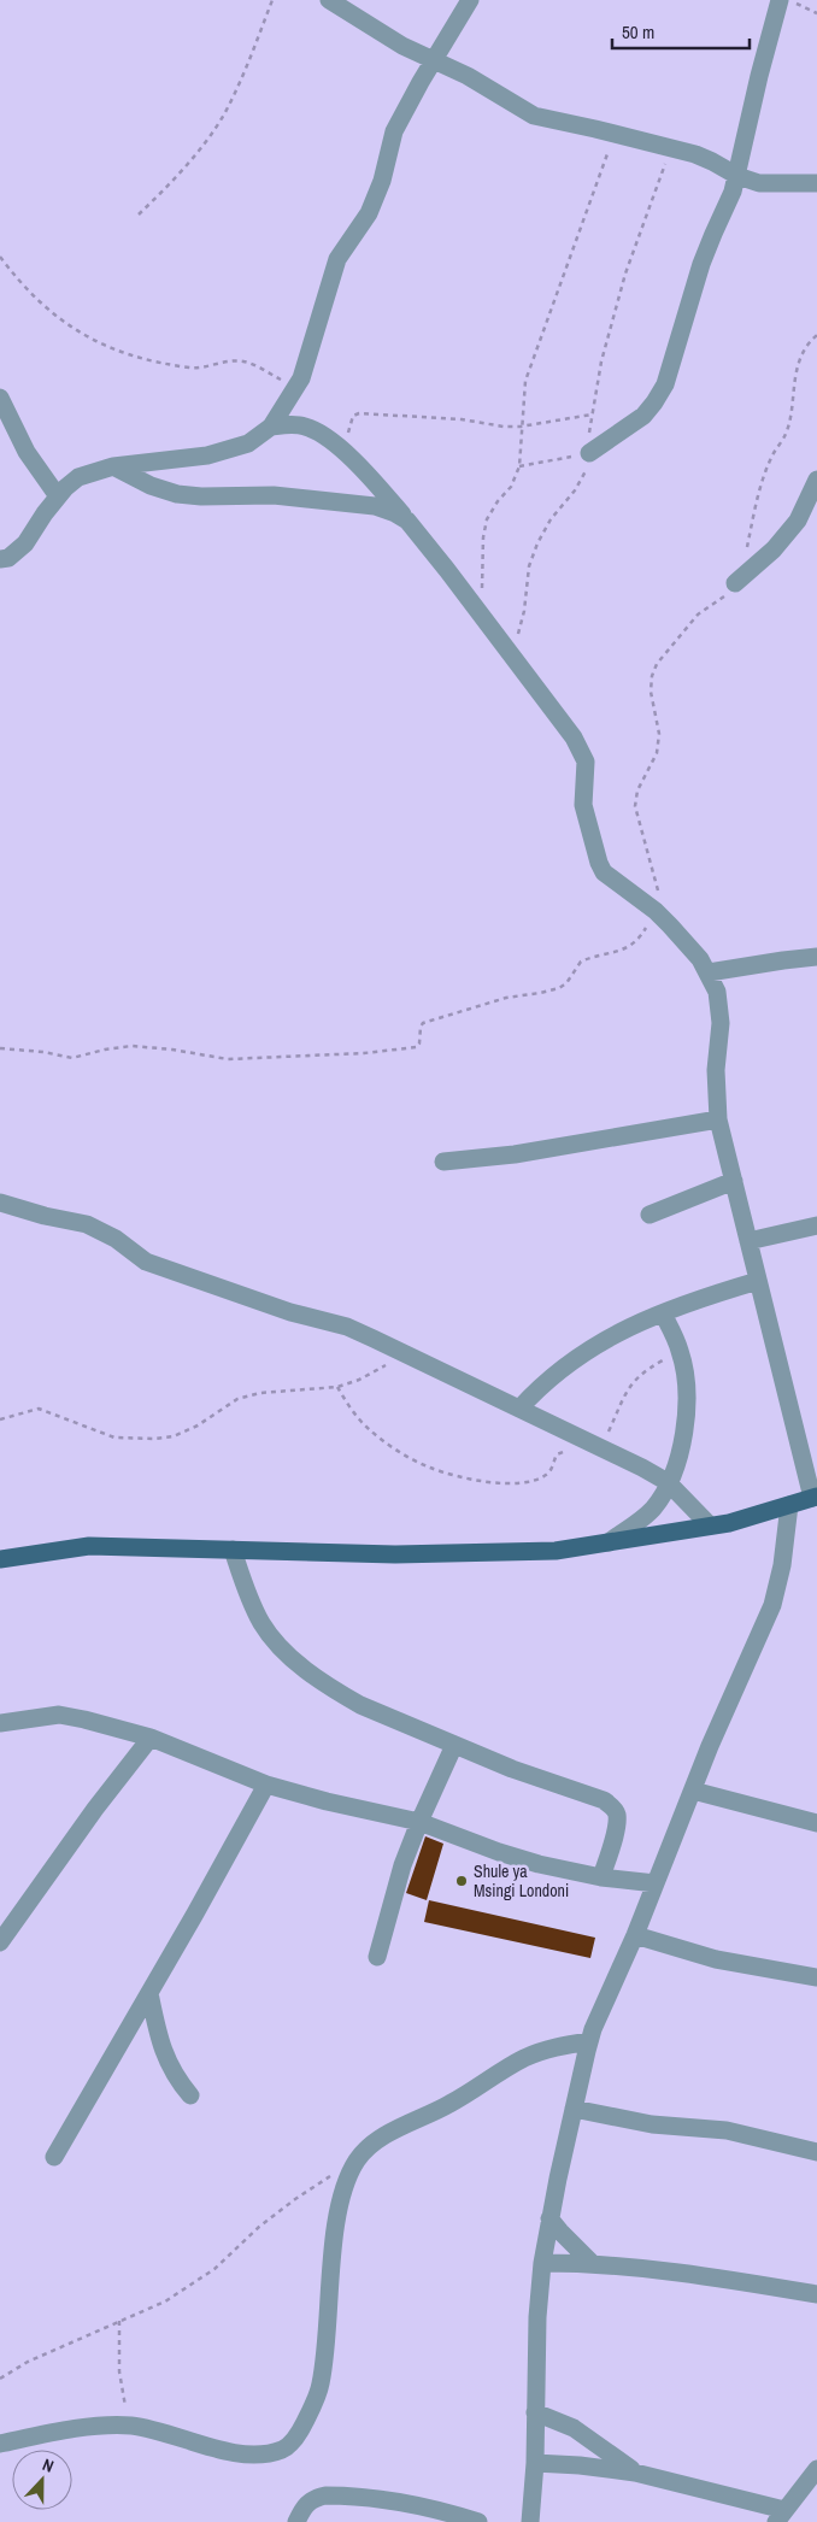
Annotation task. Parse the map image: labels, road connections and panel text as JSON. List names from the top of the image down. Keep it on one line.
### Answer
{"places":["Shule ya Msingi Londoni"],"scale_bar":"50 m","north":"top"}
